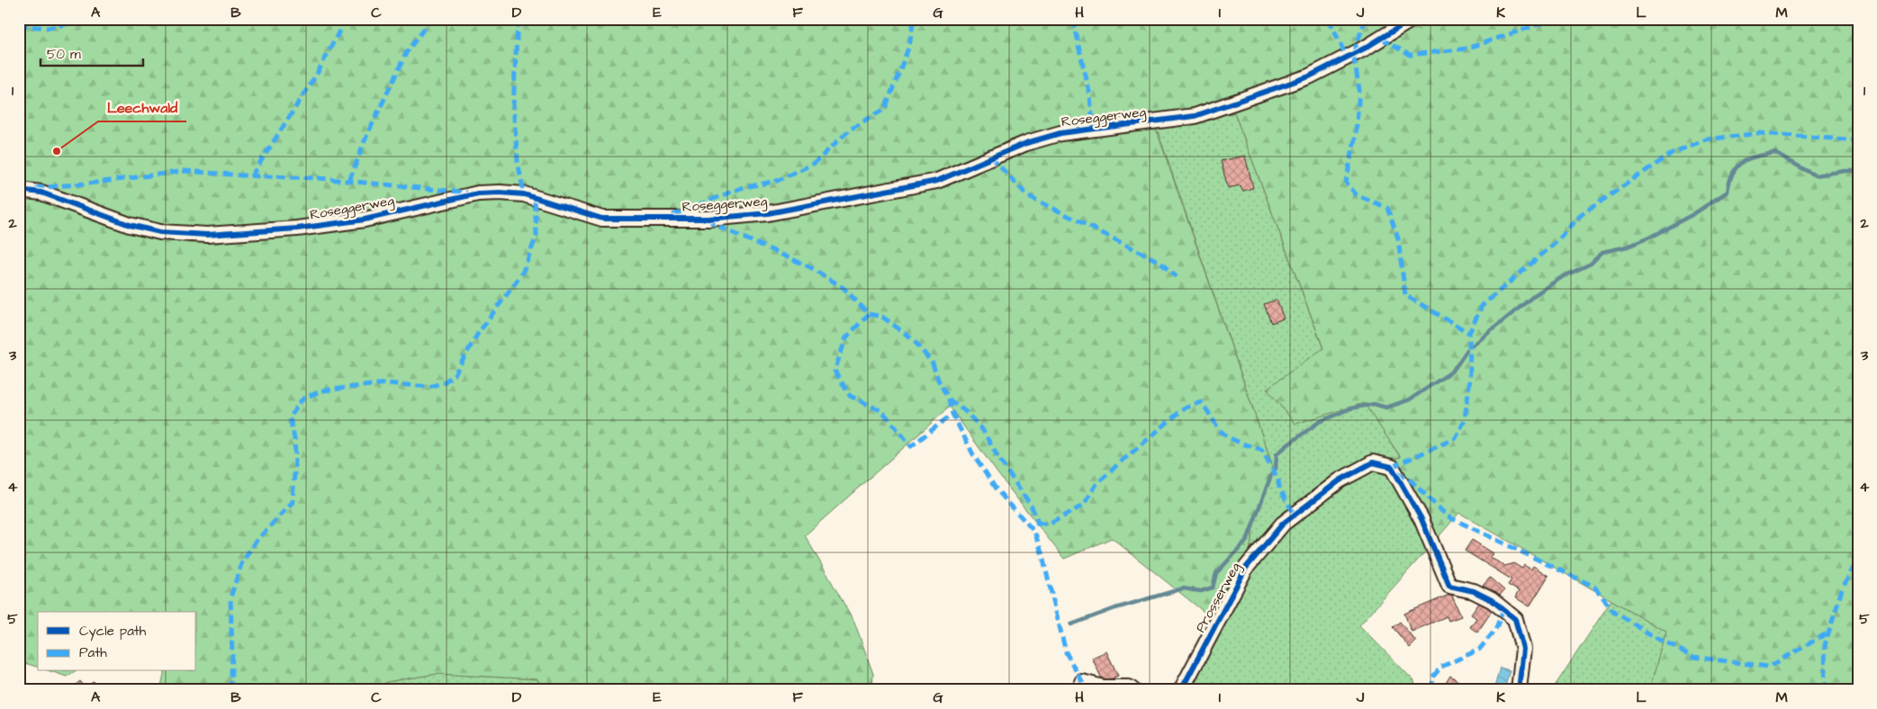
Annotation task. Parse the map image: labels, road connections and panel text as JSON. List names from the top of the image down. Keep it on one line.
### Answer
{"streets":{"street":["Roseggerweg","Prosserweg"]},"places":["Leechwald"],"legend":["Cycle path","Path"],"scale_bar":"50 m","grid":{"columns":["A","B","C","D","E","F","G","H","I","J","K","L","M"],"rows":["1","2","3","4","5"]}}
